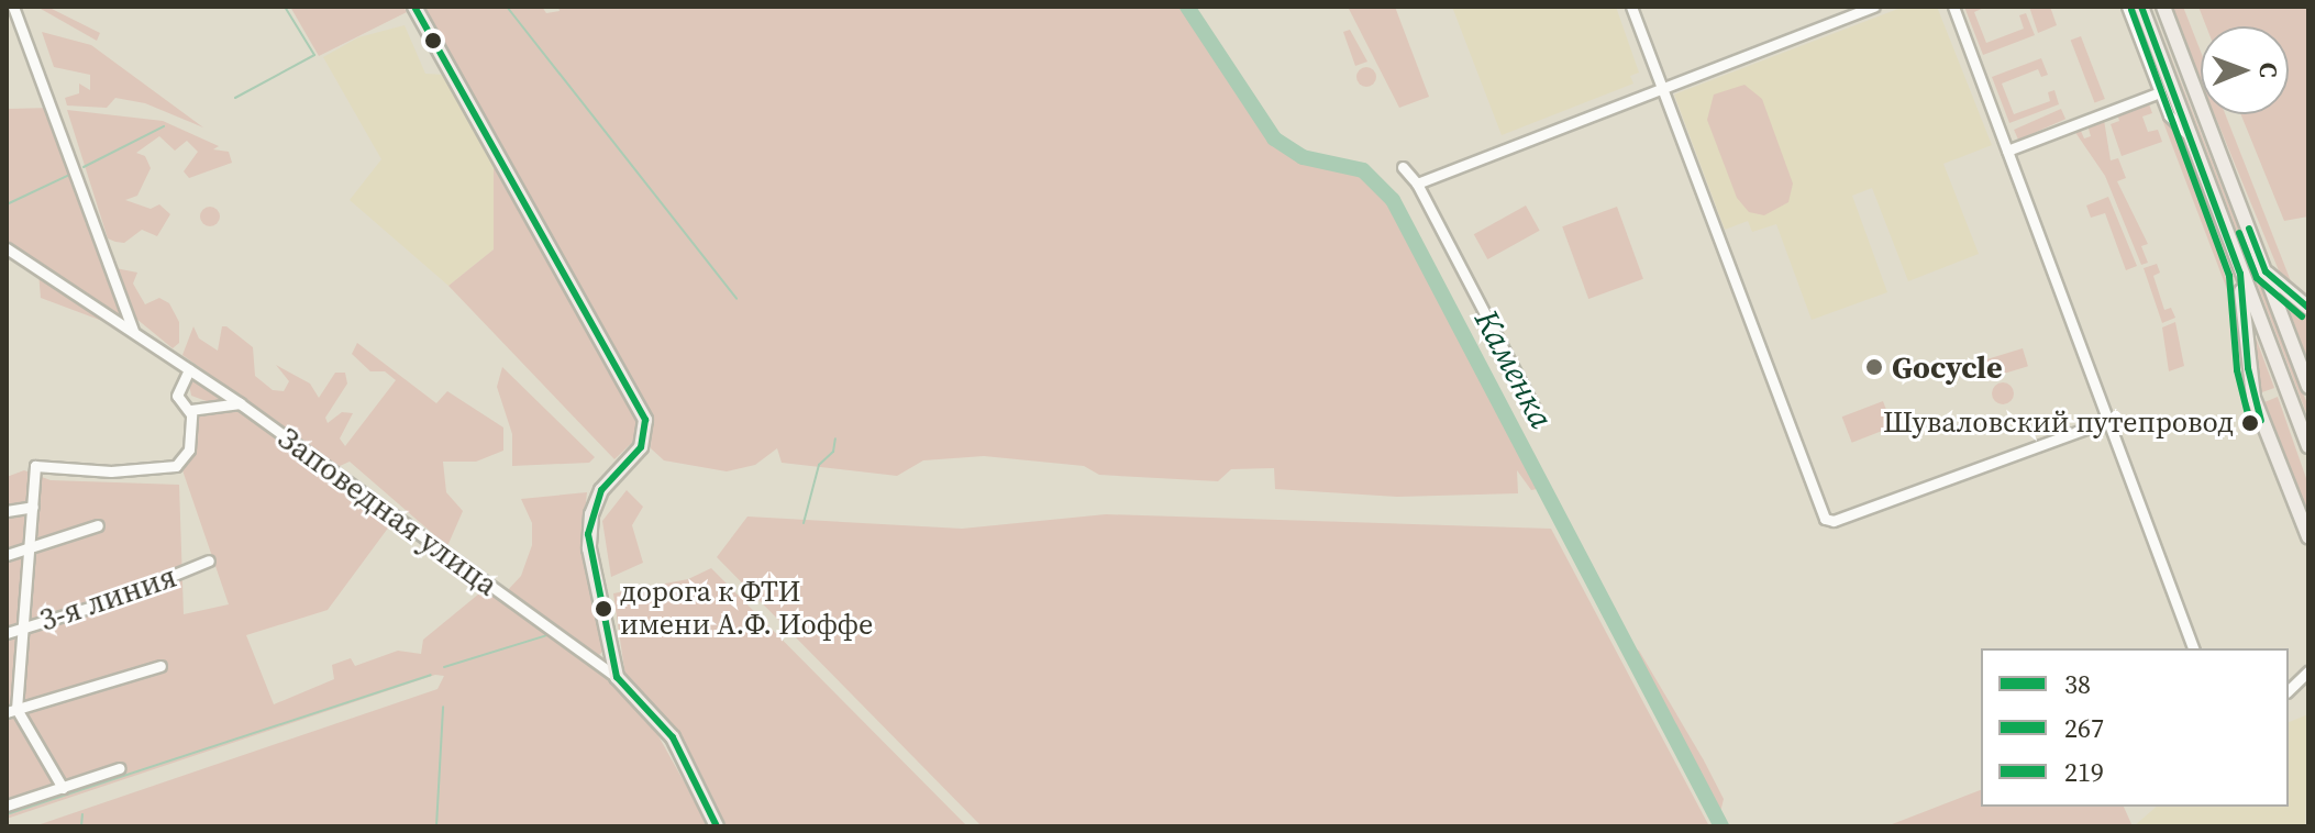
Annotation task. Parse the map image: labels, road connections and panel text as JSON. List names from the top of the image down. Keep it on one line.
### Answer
{"streets":{"main road":["Заповедная улица"],"street":["3-я линия"]},"water":["Каменка"],"places":["Gocycle","Шуваловский путепровод","дорога к ФТИ имени А.Ф. Иоффе"],"lines":["transit line 38","transit line 267","transit line 219"],"legend":["38","267","219"],"north":"right"}
